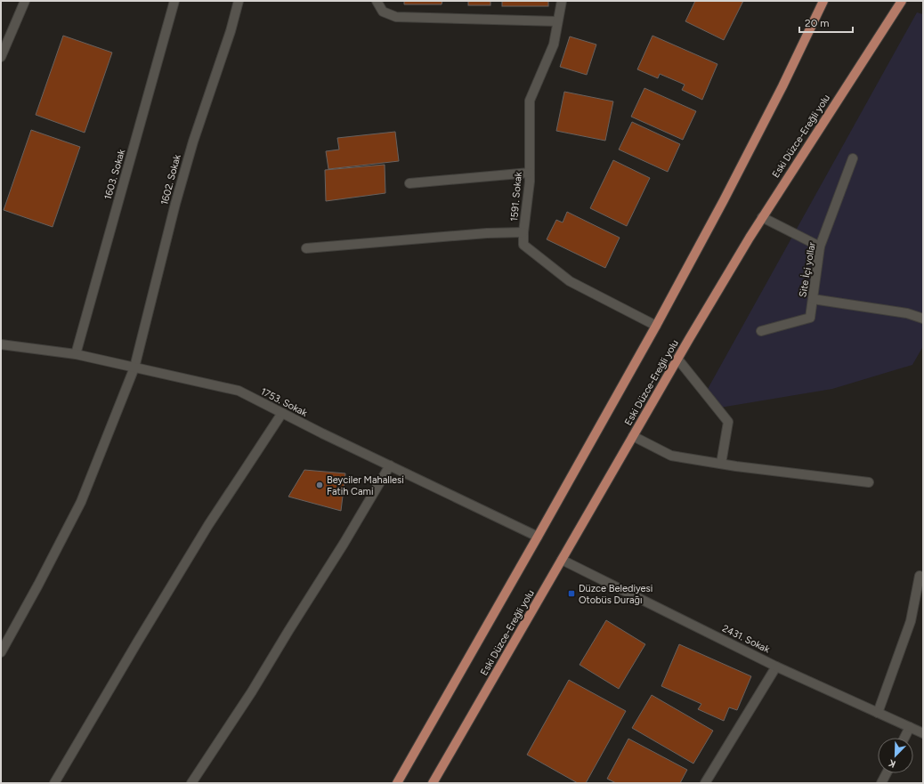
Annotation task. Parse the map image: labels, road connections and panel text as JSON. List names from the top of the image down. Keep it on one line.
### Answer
{"streets":{"main road":["Eski Düzce-Ereğli yolu"],"street":["1603. Sokak","1602. Sokak","1591. Sokak","Site İçi yollar","1753. Sokak","2431. Sokak"]},"crossings":[["Eski Düzce-Ereğli yolu","2431. Sokak"],["1603. Sokak","1753. Sokak"],["1602. Sokak","1753. Sokak"]],"places":{"other":["Beyciler Mahallesi Fatih Cami"],"transit":["Düzce Belediyesi Otobüs Durağı"]},"scale_bar":"20 m","north":"bottom left"}
